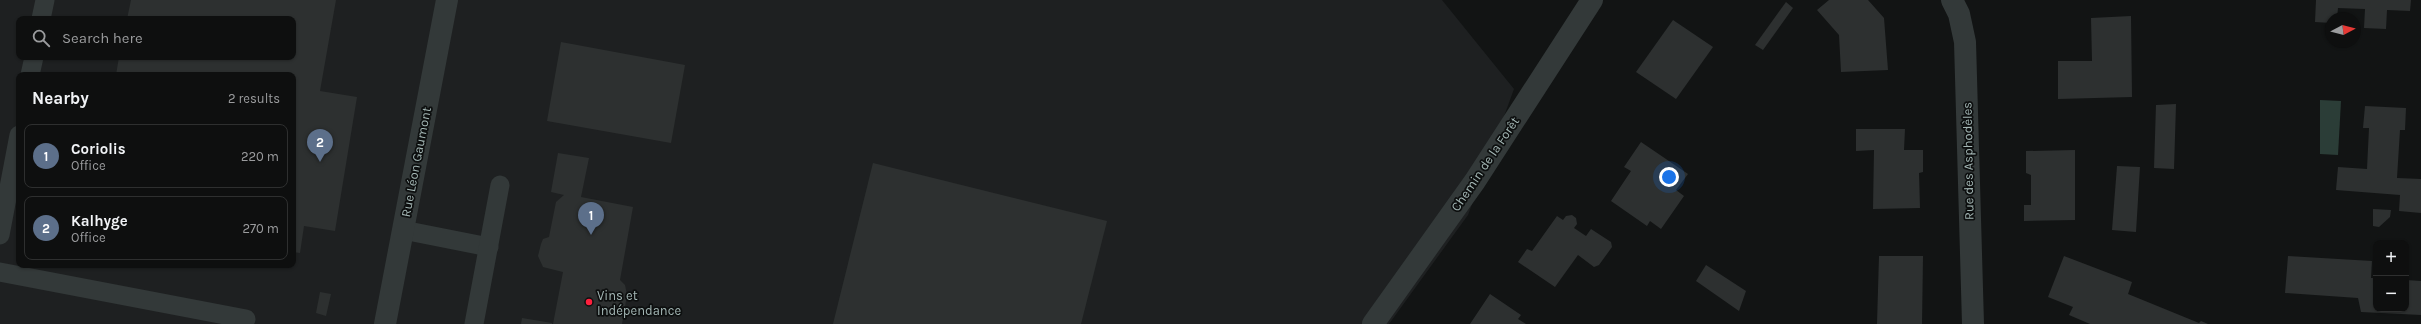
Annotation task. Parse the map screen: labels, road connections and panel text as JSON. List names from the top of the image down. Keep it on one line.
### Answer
{"streets":{"street":["Rue des Asphodèles","Rue Léon Gaumont","Chemin de la Forêt"]},"places":["Vins et Indépendance"],"north":"right","page":{"search":"Search here","heading":["Nearby","2 results"],"list":[{"mark":"1","name":"Coriolis","note":"Office","value":"220 m"},{"mark":"2","name":"Kalhyge","note":"Office","value":"270 m"}],"pins":["2","1"],"map_buttons":["+","−"]}}
